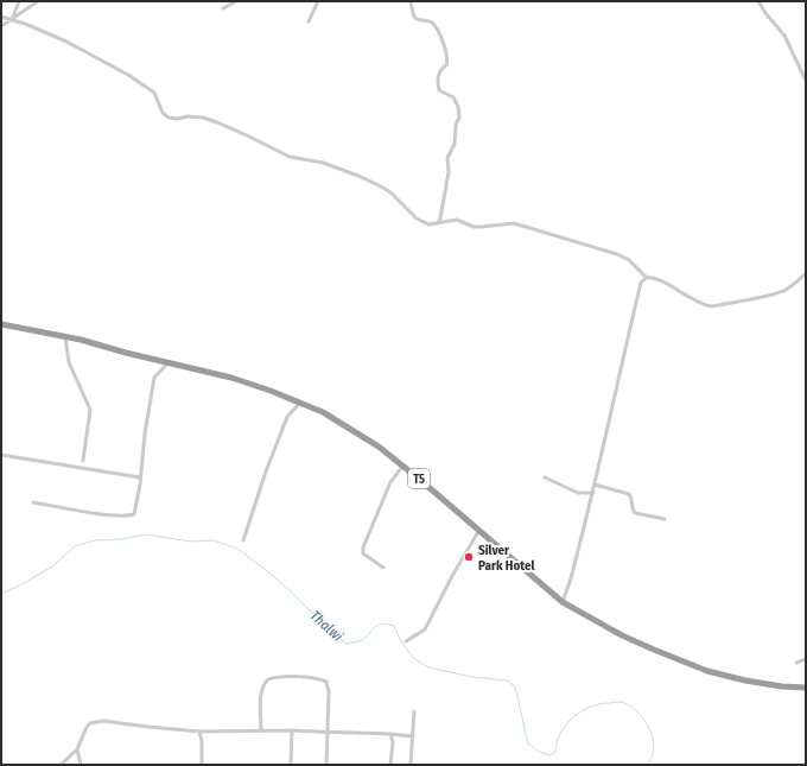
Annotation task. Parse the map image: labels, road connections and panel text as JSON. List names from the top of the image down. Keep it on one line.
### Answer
{"streets":{"highway":["T5"]},"water":["Thalwi"],"places":["Silver Park Hotel"]}
